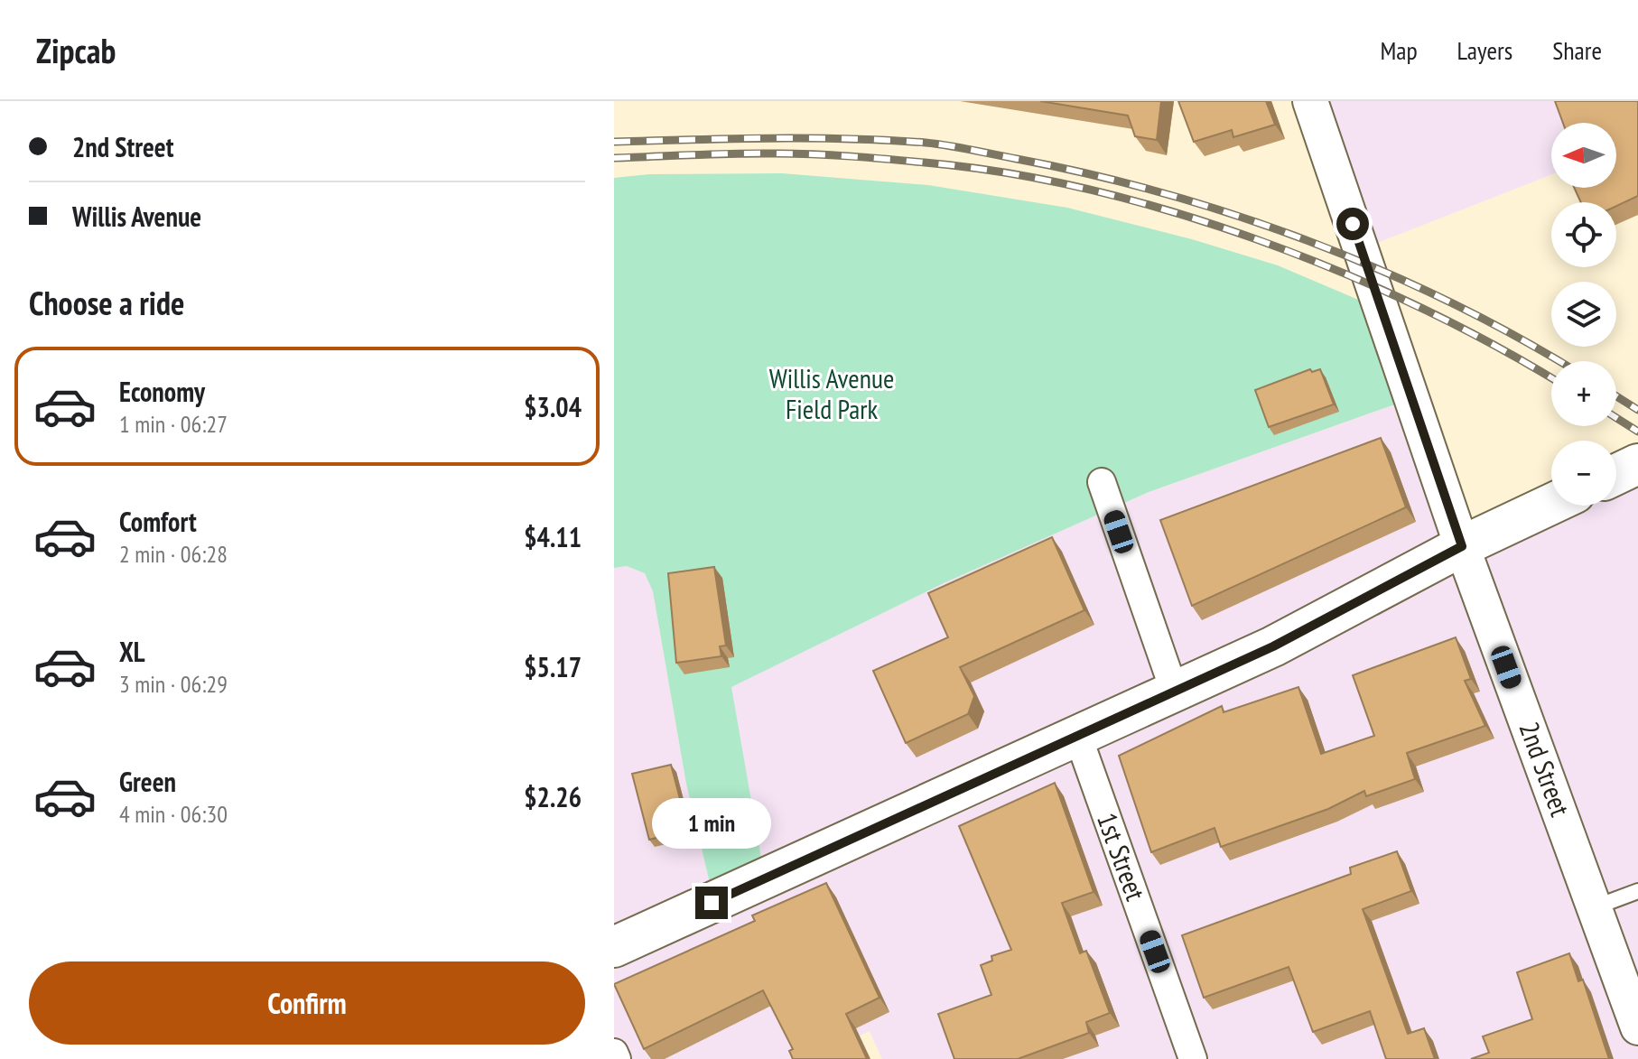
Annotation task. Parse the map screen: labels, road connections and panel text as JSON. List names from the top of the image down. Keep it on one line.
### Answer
{"streets":{"street":["2nd Street","1st Street"]},"parks":["Willis Avenue Field Park"],"north":"left","page":{"header":"Zipcab","nav":["Map","Layers","Share"],"banner":["2nd Street","Willis Avenue"],"map_buttons":["+","−"],"heading":"Choose a ride","list":[{"name":"Economy","note":"1 min · 06:27","value":"$3.04"},{"name":"Comfort","note":"2 min · 06:28","value":"$4.11"},{"name":"XL","note":"3 min · 06:29","value":"$5.17"},{"name":"Green","note":"4 min · 06:30","value":"$2.26"}],"bubble":"1 min","buttons":"Confirm"}}
